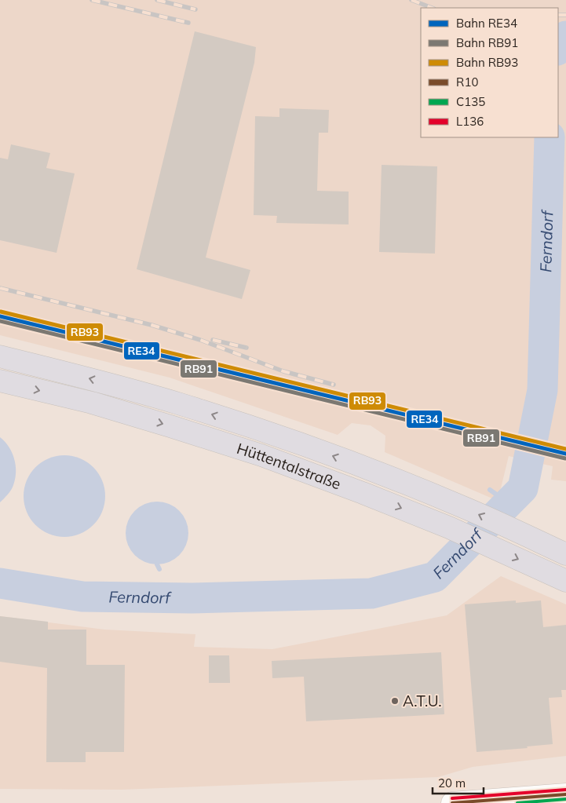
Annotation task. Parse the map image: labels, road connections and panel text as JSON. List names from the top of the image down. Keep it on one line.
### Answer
{"streets":{"highway":["Hüttentalstraße"]},"water":["Ferndorf"],"places":["A.T.U."],"lines":["rail line RB93","rail line RE34","rail line RB91","transit line L136","transit line R10","transit line C135"],"legend":["Bahn RE34","Bahn RB91","Bahn RB93","R10","C135","L136"],"scale_bar":"20 m"}
